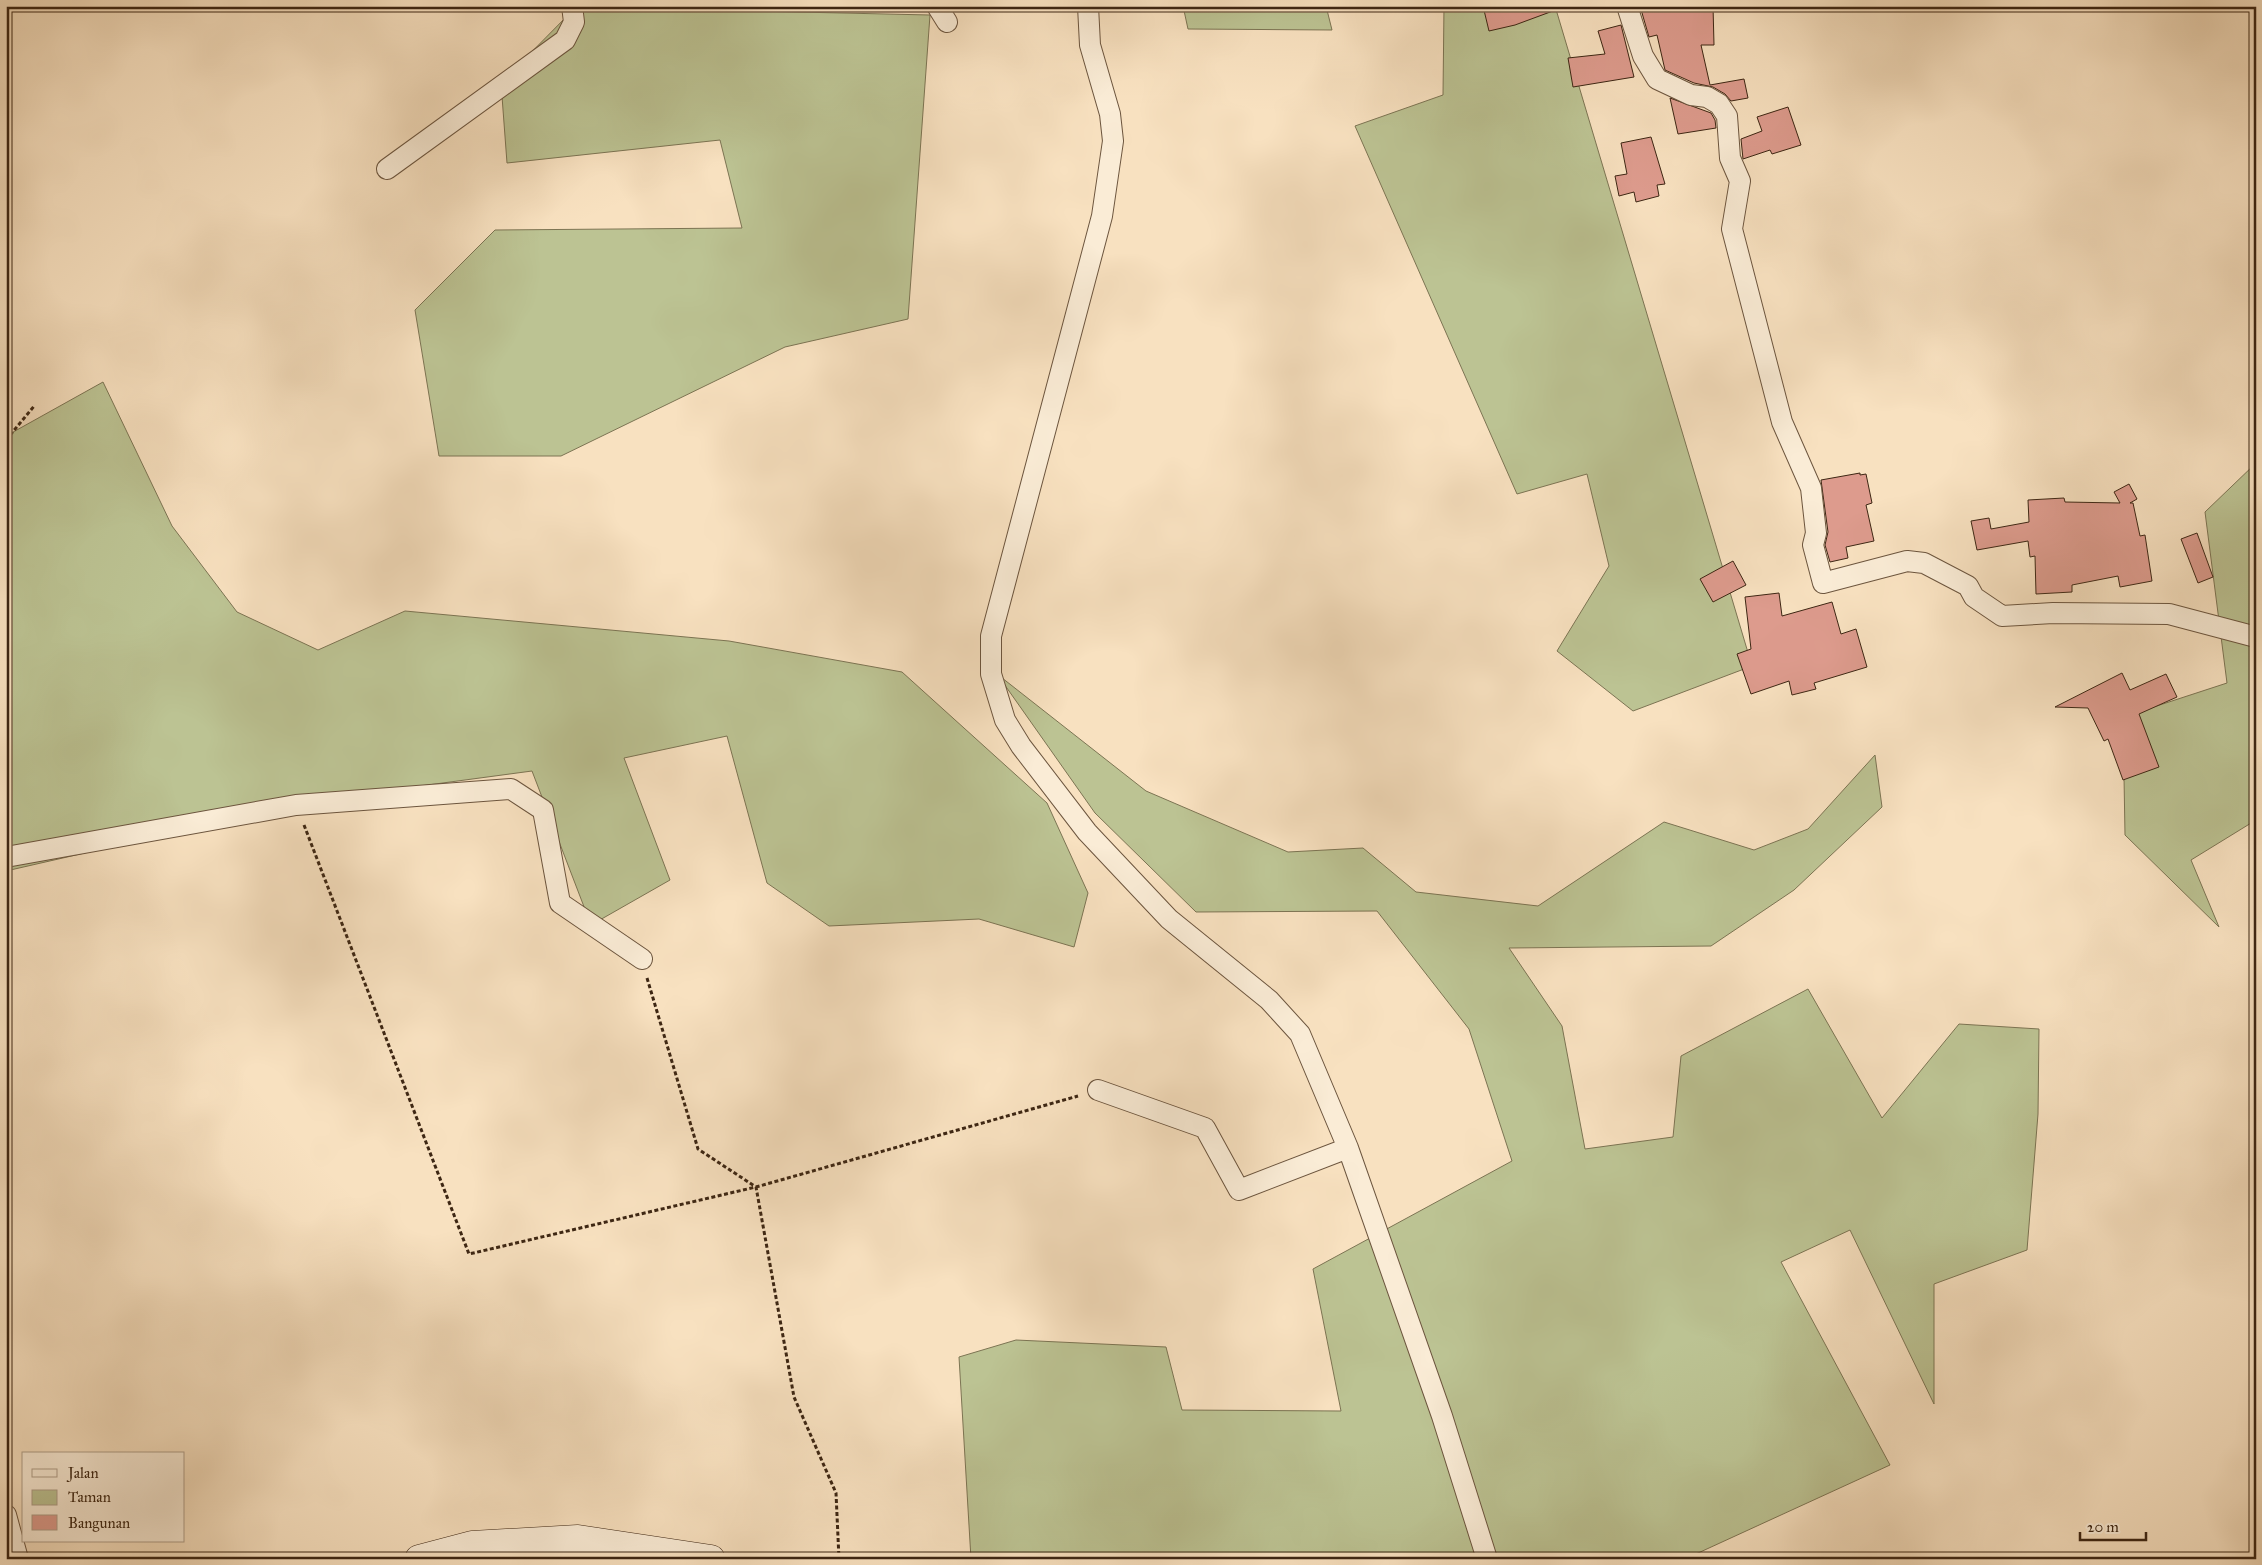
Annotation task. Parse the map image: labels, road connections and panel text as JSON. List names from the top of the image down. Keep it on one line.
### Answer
{"legend":["Jalan","Taman","Bangunan"],"scale_bar":"20 m"}
